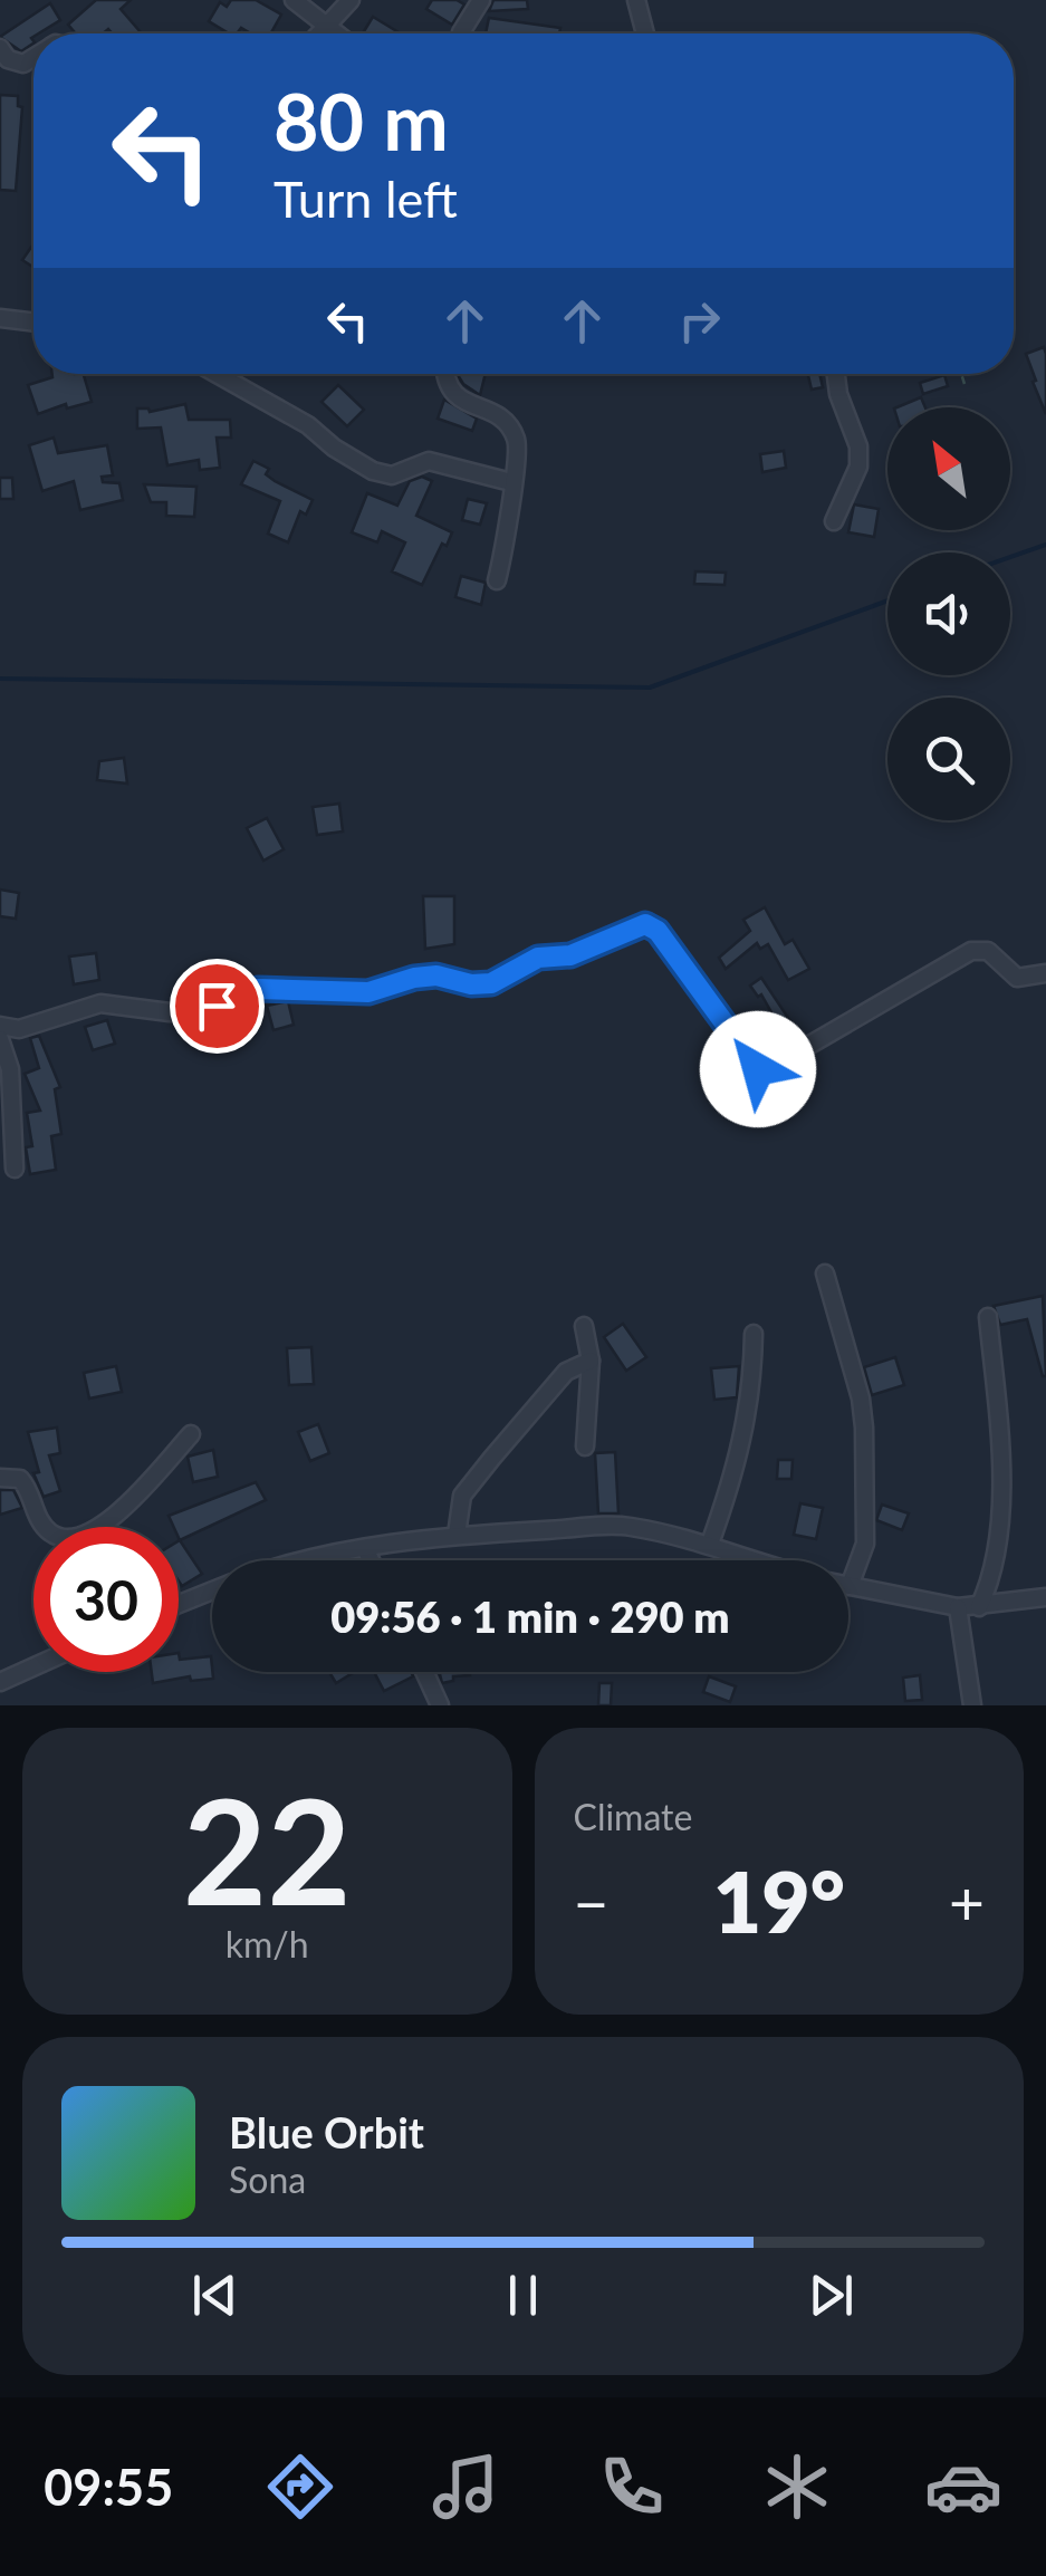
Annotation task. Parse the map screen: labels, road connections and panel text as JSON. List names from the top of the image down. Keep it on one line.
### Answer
{"north":"top left","page":{"turn":["80 m","Turn left"],"limit":"30","trip":"09:56 · 1 min · 290 m","tile":[["22","km/h"],"Climate"],"heat":["−","19°","+"],"song":["Blue Orbit","Sona"],"tabs":"09:55"}}
